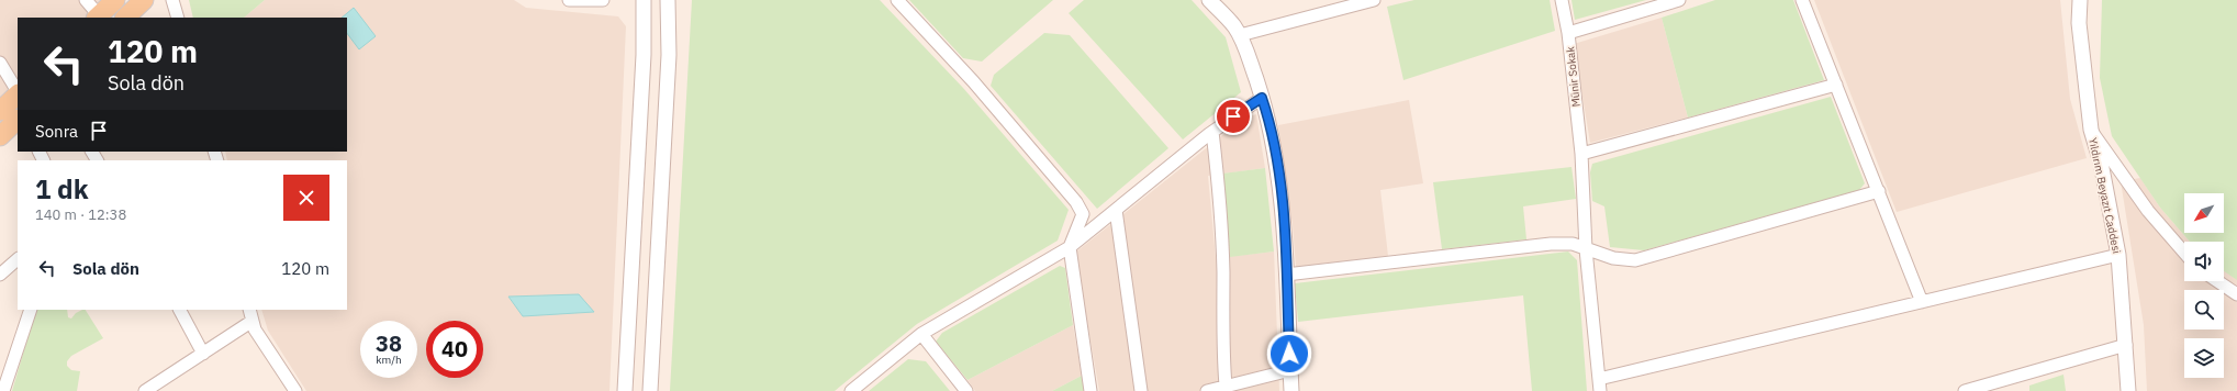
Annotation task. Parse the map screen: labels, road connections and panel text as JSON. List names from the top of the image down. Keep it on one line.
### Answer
{"streets":{"street":["Münir Sokak","Yıldırım Beyazıt Caddesi"]},"north":"bottom left","page":{"turn":["120 m","Sola dön"],"then":"Sonra","heading":["1 dk","140 m · 12:38"],"list":[{"name":"Sola dön","value":"120 m"}],"speed":"38 km/h","limit":"40"}}
